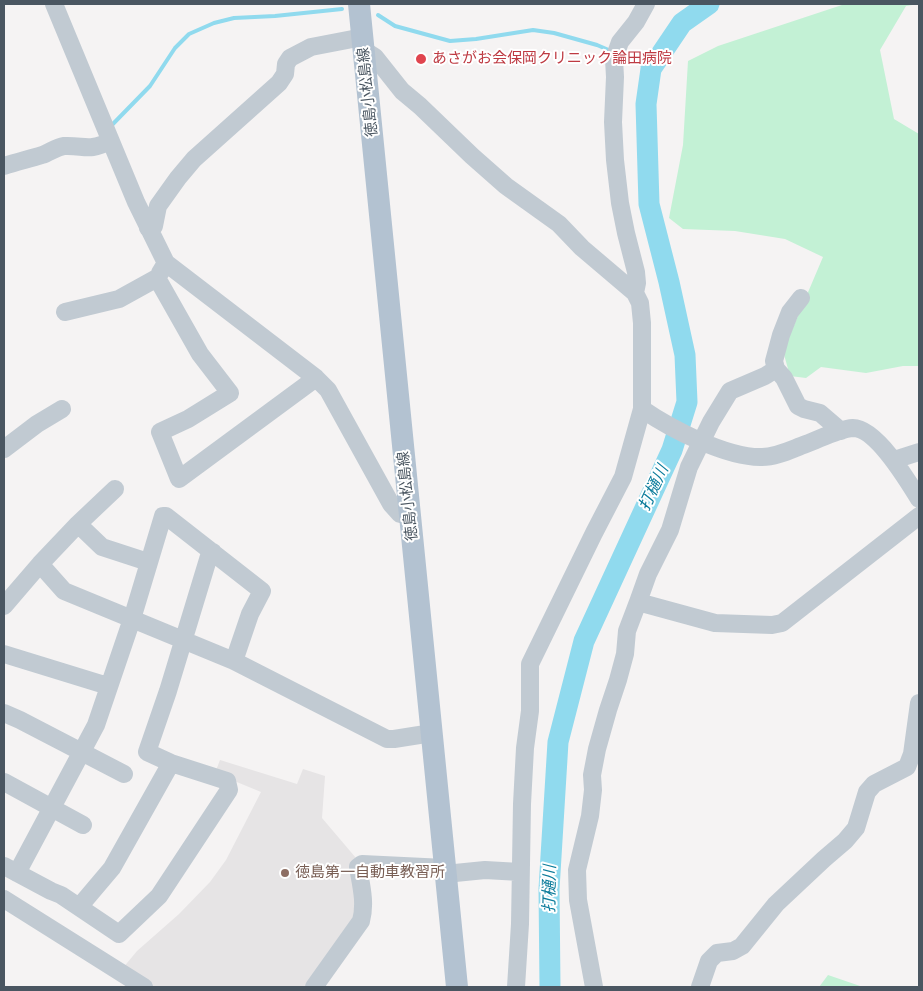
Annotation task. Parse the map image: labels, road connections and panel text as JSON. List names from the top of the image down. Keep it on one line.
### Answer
{"streets":{"main road":["徳島小松島線"]},"water":["打樋川"],"places":["あさがお会保岡クリニック論田病院","徳島第一自動車教習所"]}
